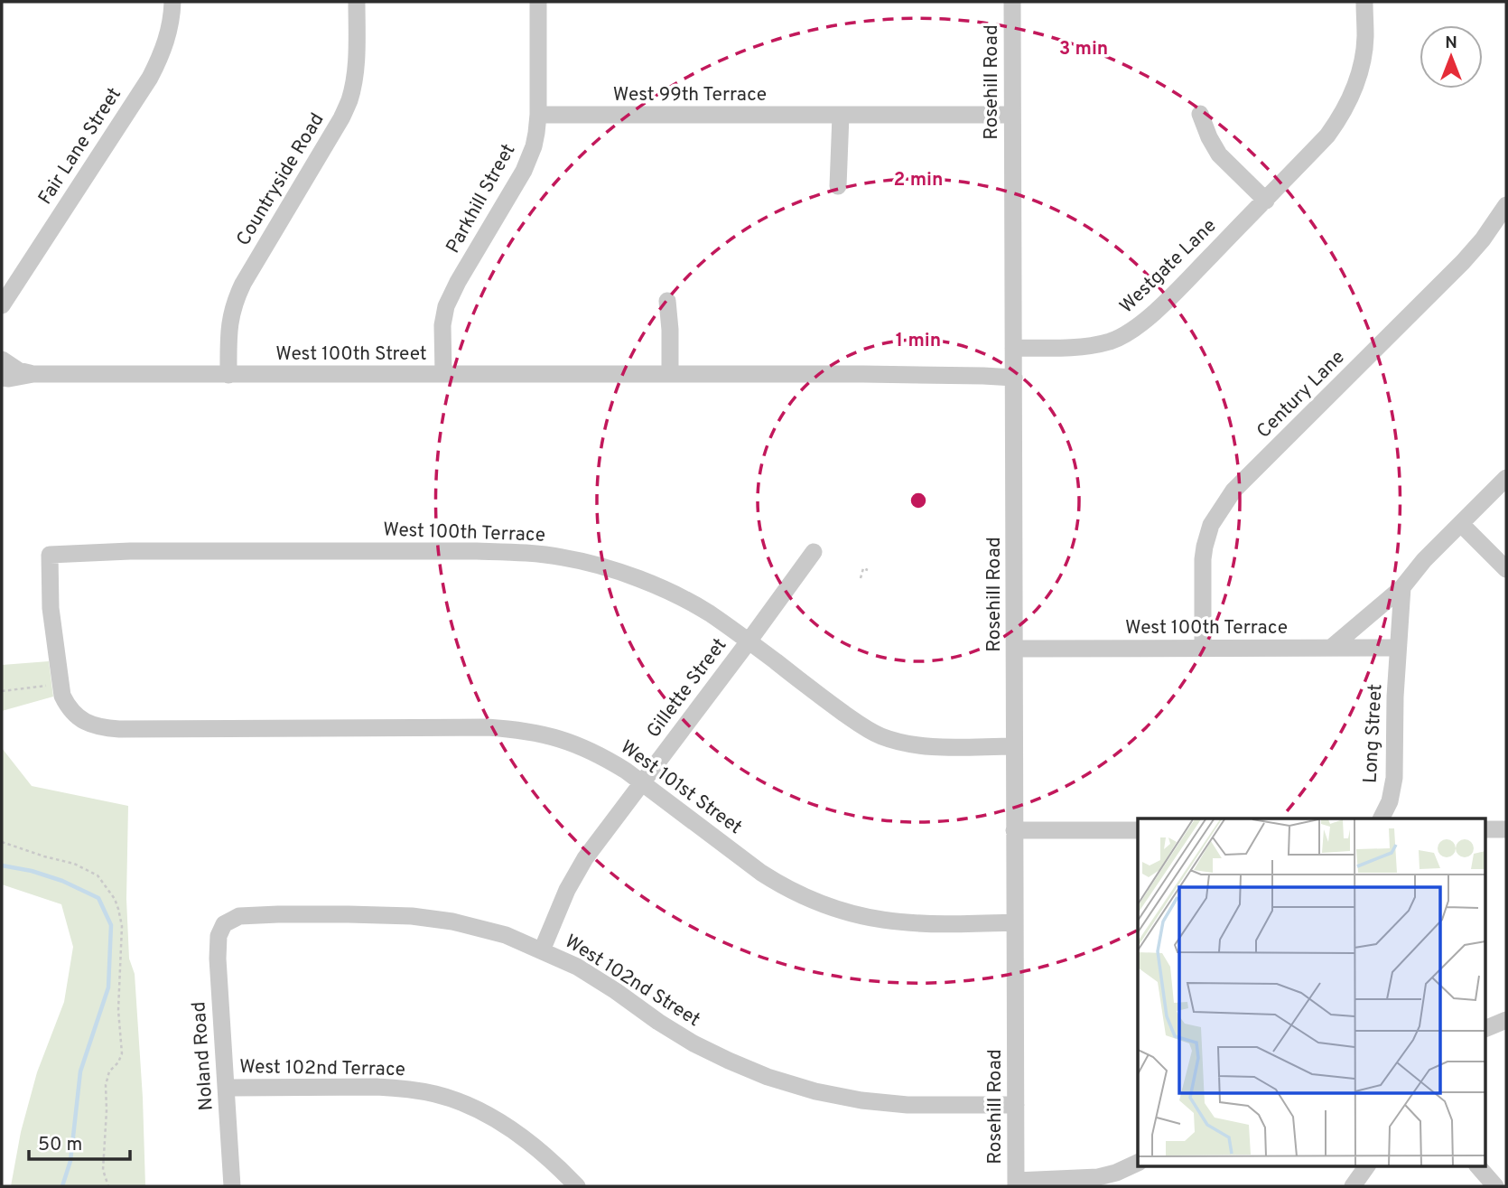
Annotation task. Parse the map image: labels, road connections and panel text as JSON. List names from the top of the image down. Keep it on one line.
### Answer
{"streets":{"street":["Rosehill Road","West 99th Terrace","Fair Lane Street","Countryside Road","Parkhill Street","Westgate Lane","West 100th Street","Century Lane","West 100th Terrace","Gillette Street","Long Street","West 101st Street","West 102nd Street","Noland Road","West 102nd Terrace"]},"crossings":[["Rosehill Road","West 99th Terrace"],["Rosehill Road","Westgate Lane"],["Rosehill Road","West 100th Street"],["Rosehill Road","West 100th Terrace"],["Rosehill Road","West 101st Street"],["Rosehill Road","West 102nd Street"],["West 99th Terrace","Parkhill Street"],["Countryside Road","West 100th Street"],["Parkhill Street","West 100th Street"],["Century Lane","West 100th Terrace"],["West 100th Terrace","Gillette Street"],["West 100th Terrace","Long Street"],["West 100th Terrace","West 101st Street"],["Gillette Street","West 101st Street"],["Gillette Street","West 102nd Street"],["West 102nd Street","Noland Road"],["Noland Road","West 102nd Terrace"]],"scale_bar":"50 m","north":"top","rings":["3 min","2 min","1 min"]}
